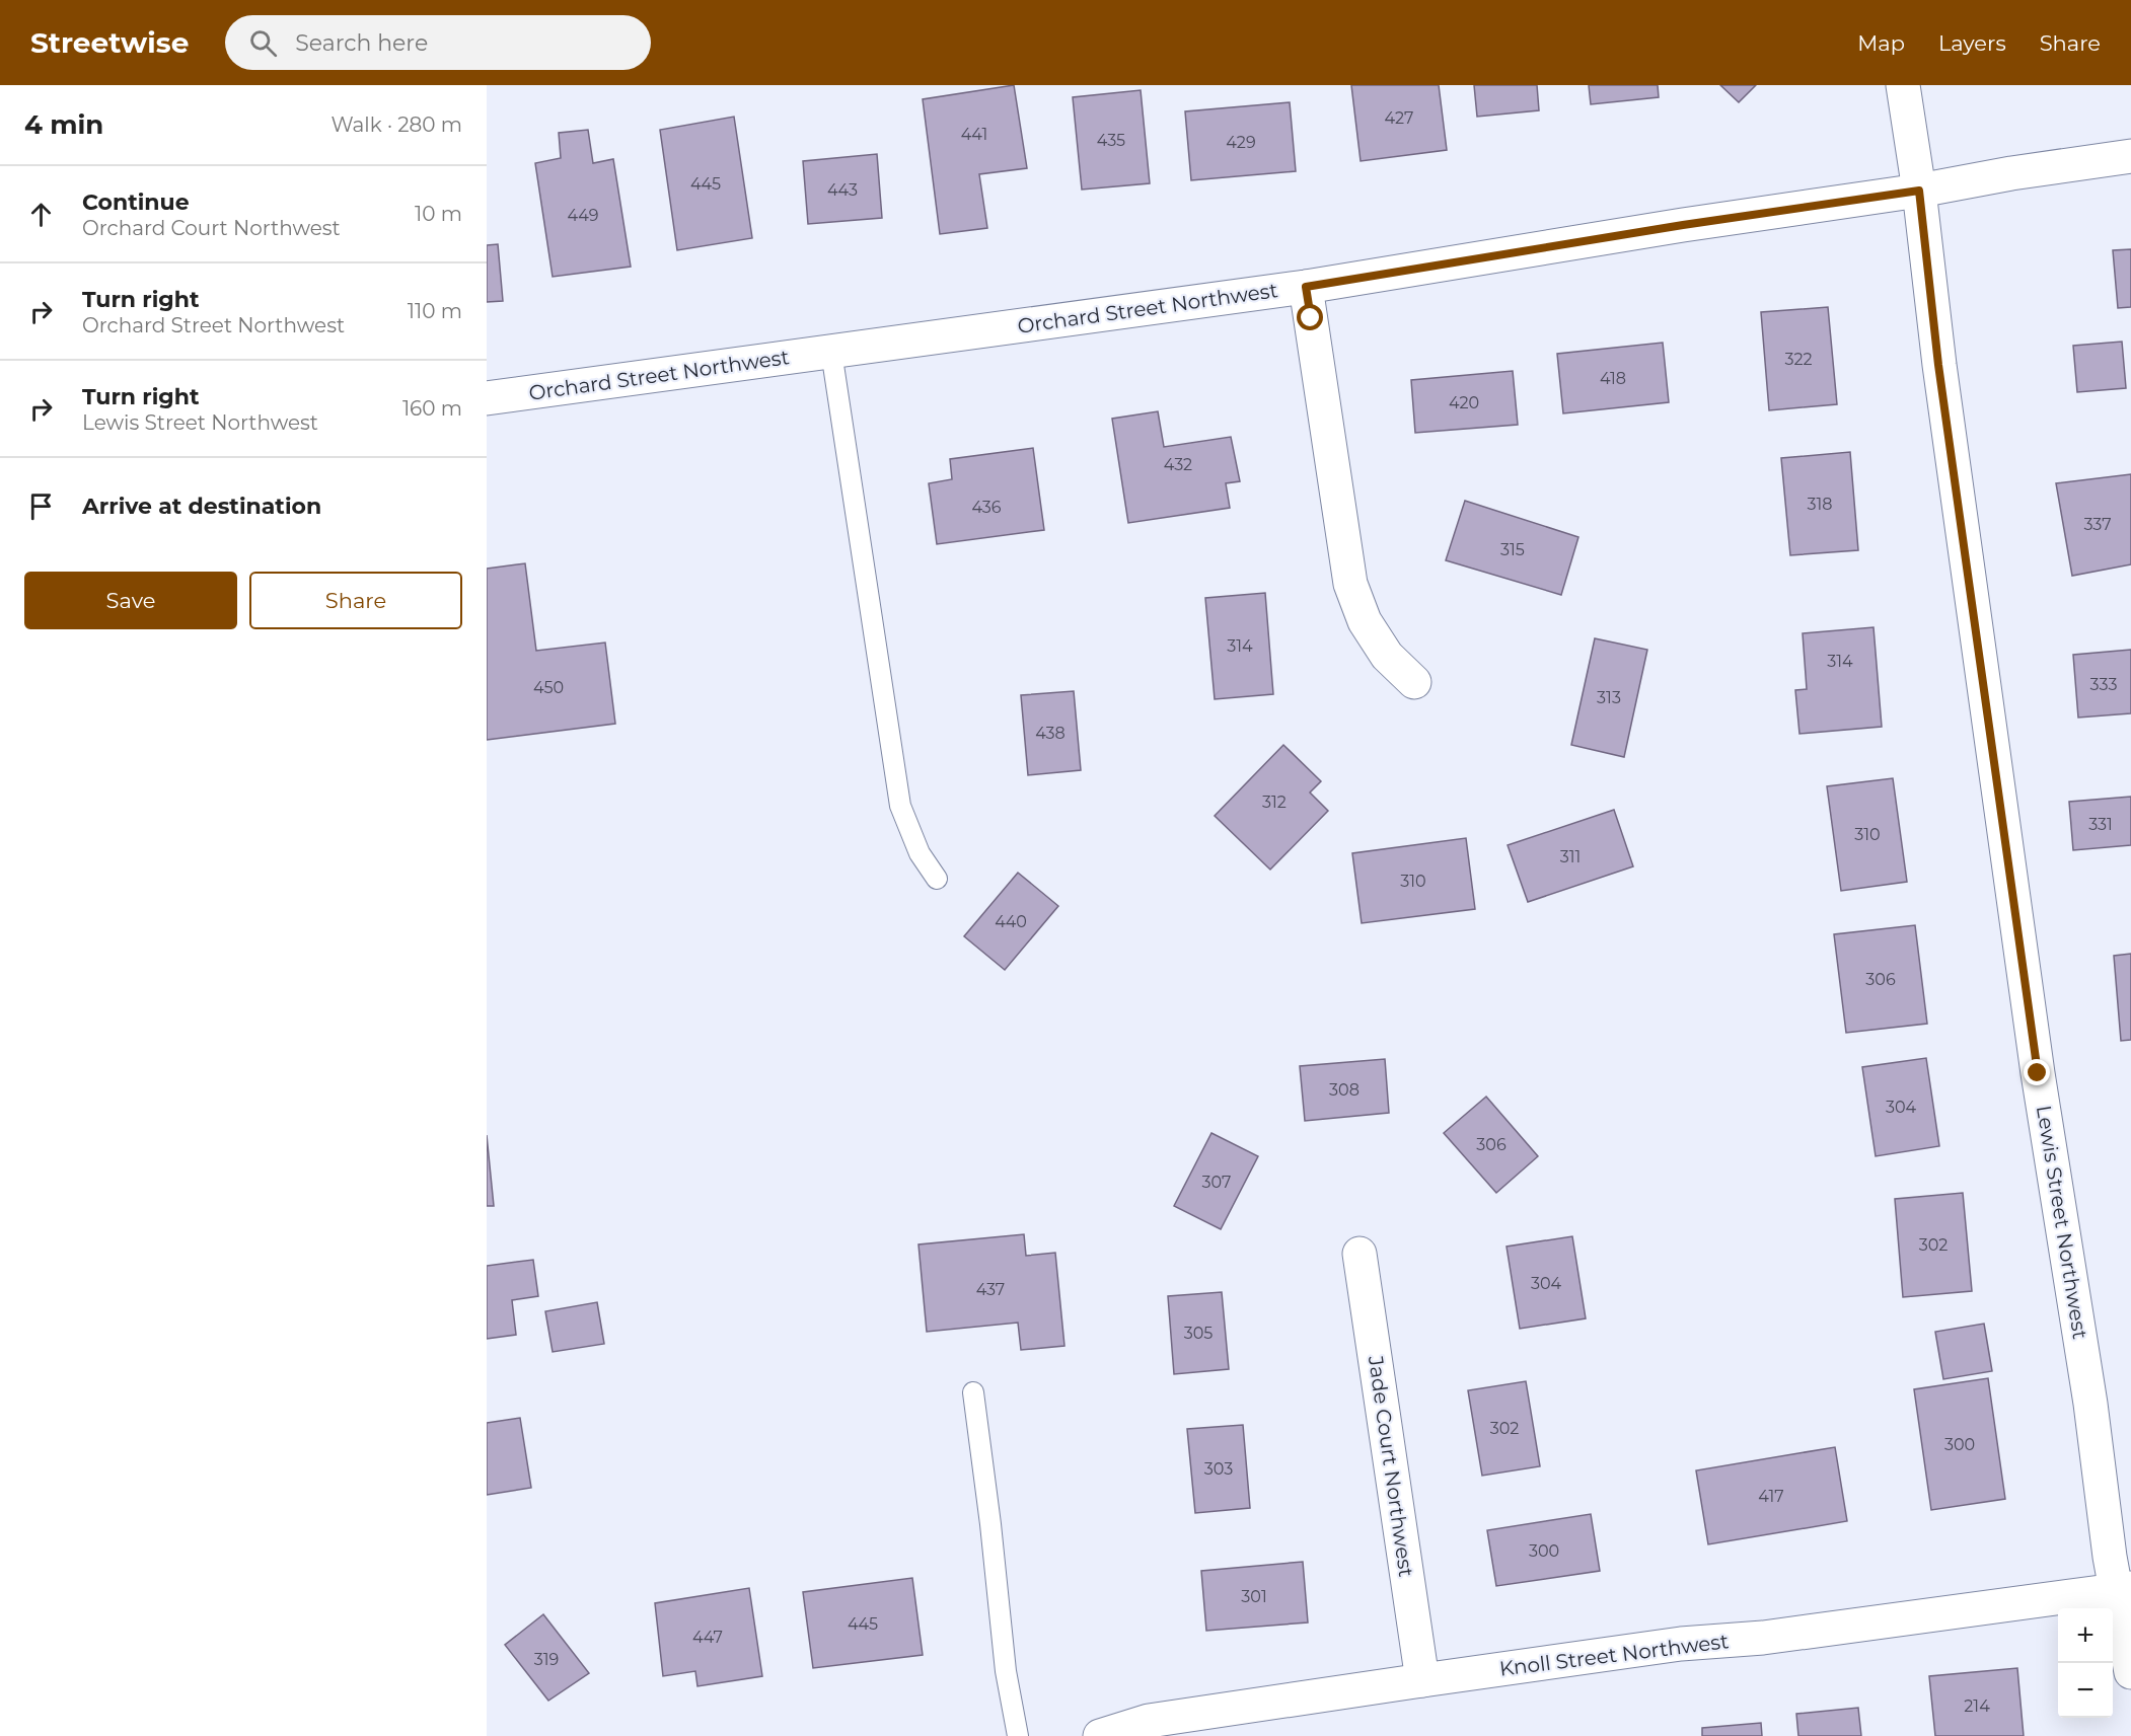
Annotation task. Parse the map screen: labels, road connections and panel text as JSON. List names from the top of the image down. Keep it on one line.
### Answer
{"streets":{"street":["Orchard Street Northwest","Lewis Street Northwest","Jade Court Northwest","Knoll Street Northwest"]},"crossings":[["Orchard Street Northwest","Lewis Street Northwest"],["Lewis Street Northwest","Knoll Street Northwest"],["Jade Court Northwest","Knoll Street Northwest"]],"house_numbers":["427","441","435","429","445","443","449","322","418","420","432","318","436","337","315","314","314","333","450","313","438","312","331","310","311","310","440","306","308","304","306","307","302","304","437","305","302","300","303","417","300","301","445","447","319","214"],"page":{"header":"Streetwise","search":"Search here","nav":["Map","Layers","Share"],"heading":["4 min","Walk · 280 m"],"list":[["Continue","Orchard Court Northwest","10 m"],["Turn right","Orchard Street Northwest","110 m"],["Turn right","Lewis Street Northwest","160 m"],"Arrive at destination"],"buttons":["Save","Share"],"map_buttons":["+","−"]}}
